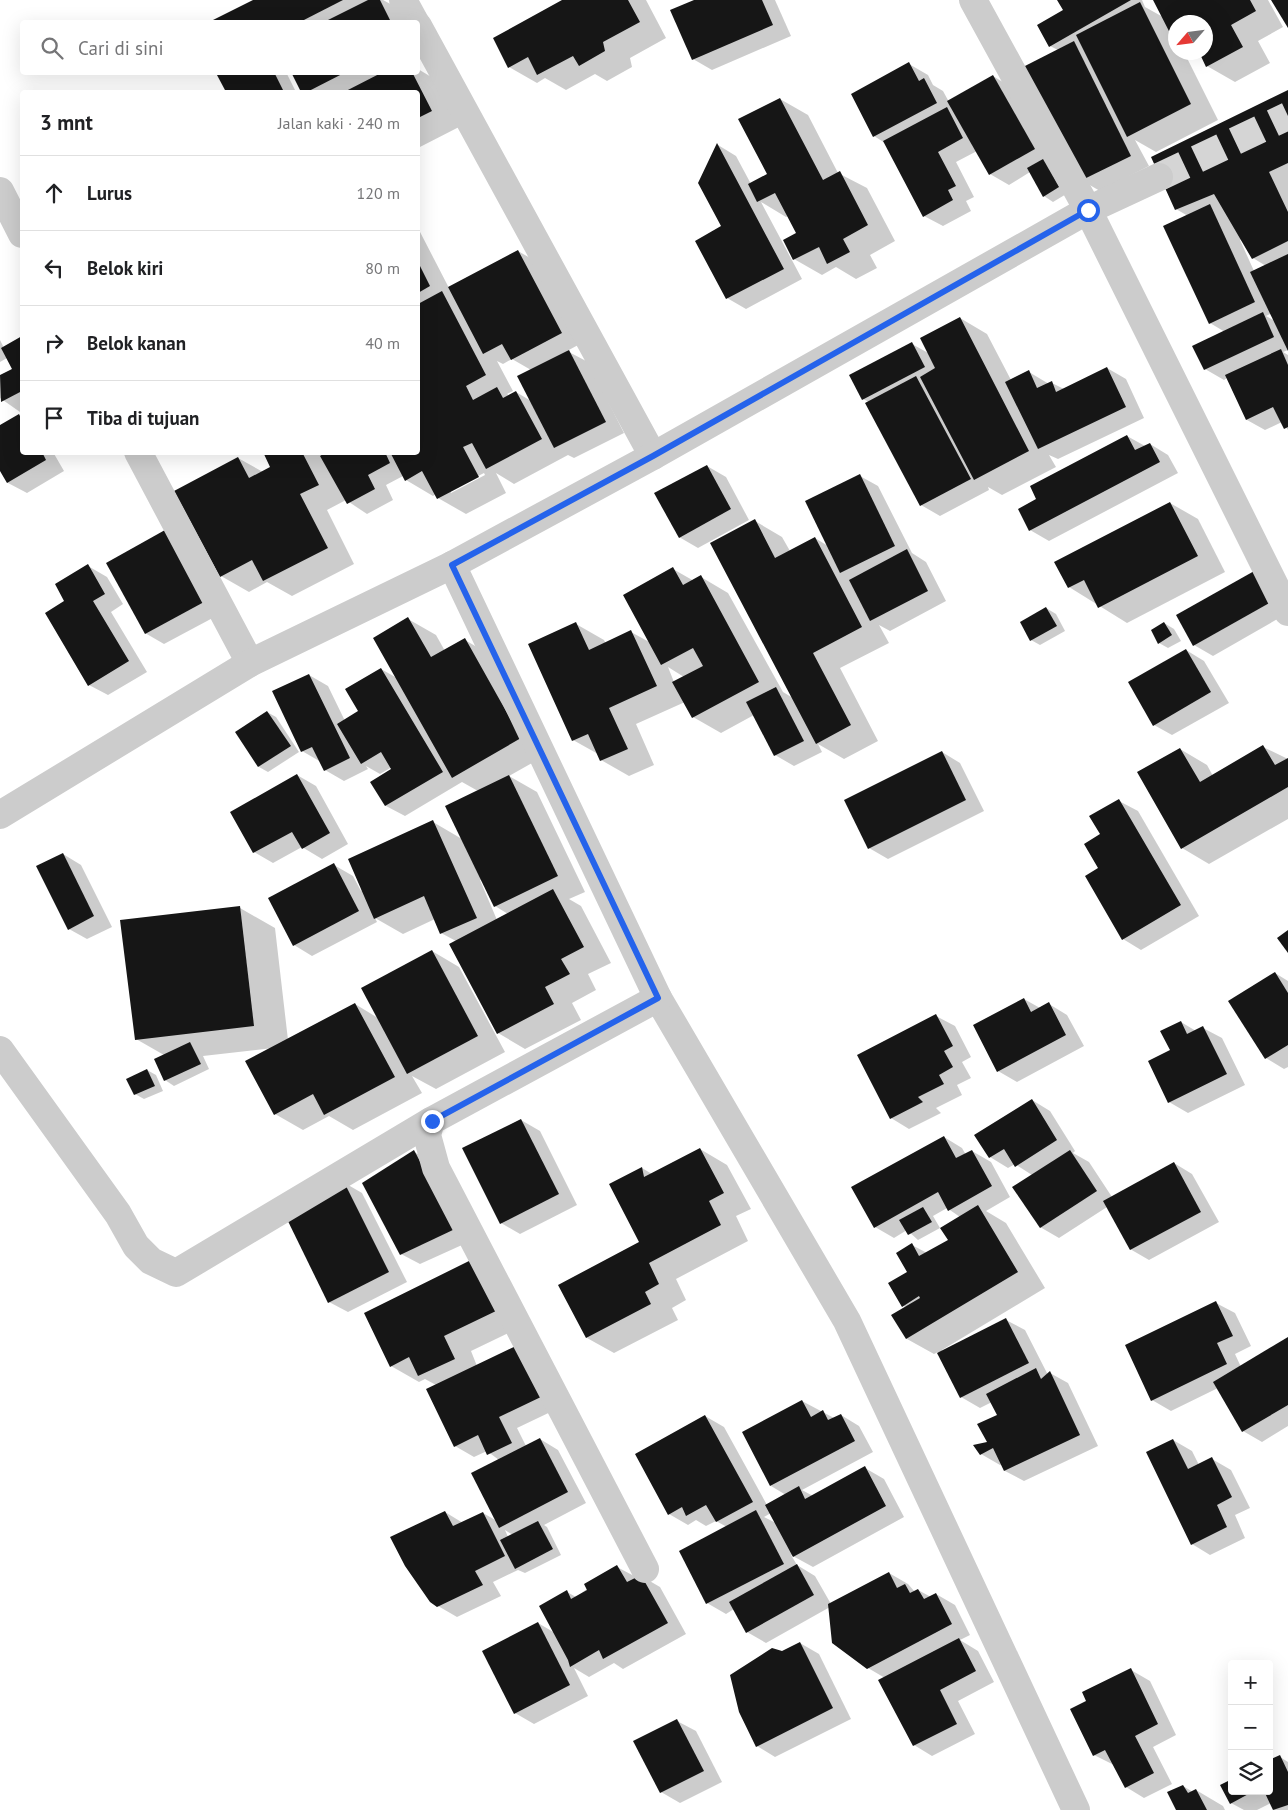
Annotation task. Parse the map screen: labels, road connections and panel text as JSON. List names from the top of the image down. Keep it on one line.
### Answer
{"north":"bottom left","page":{"search":"Cari di sini","heading":["3 mnt","Jalan kaki · 240 m"],"list":[["Lurus","120 m"],["Belok kiri","80 m"],["Belok kanan","40 m"],"Tiba di tujuan"],"map_buttons":["+","−"]}}
